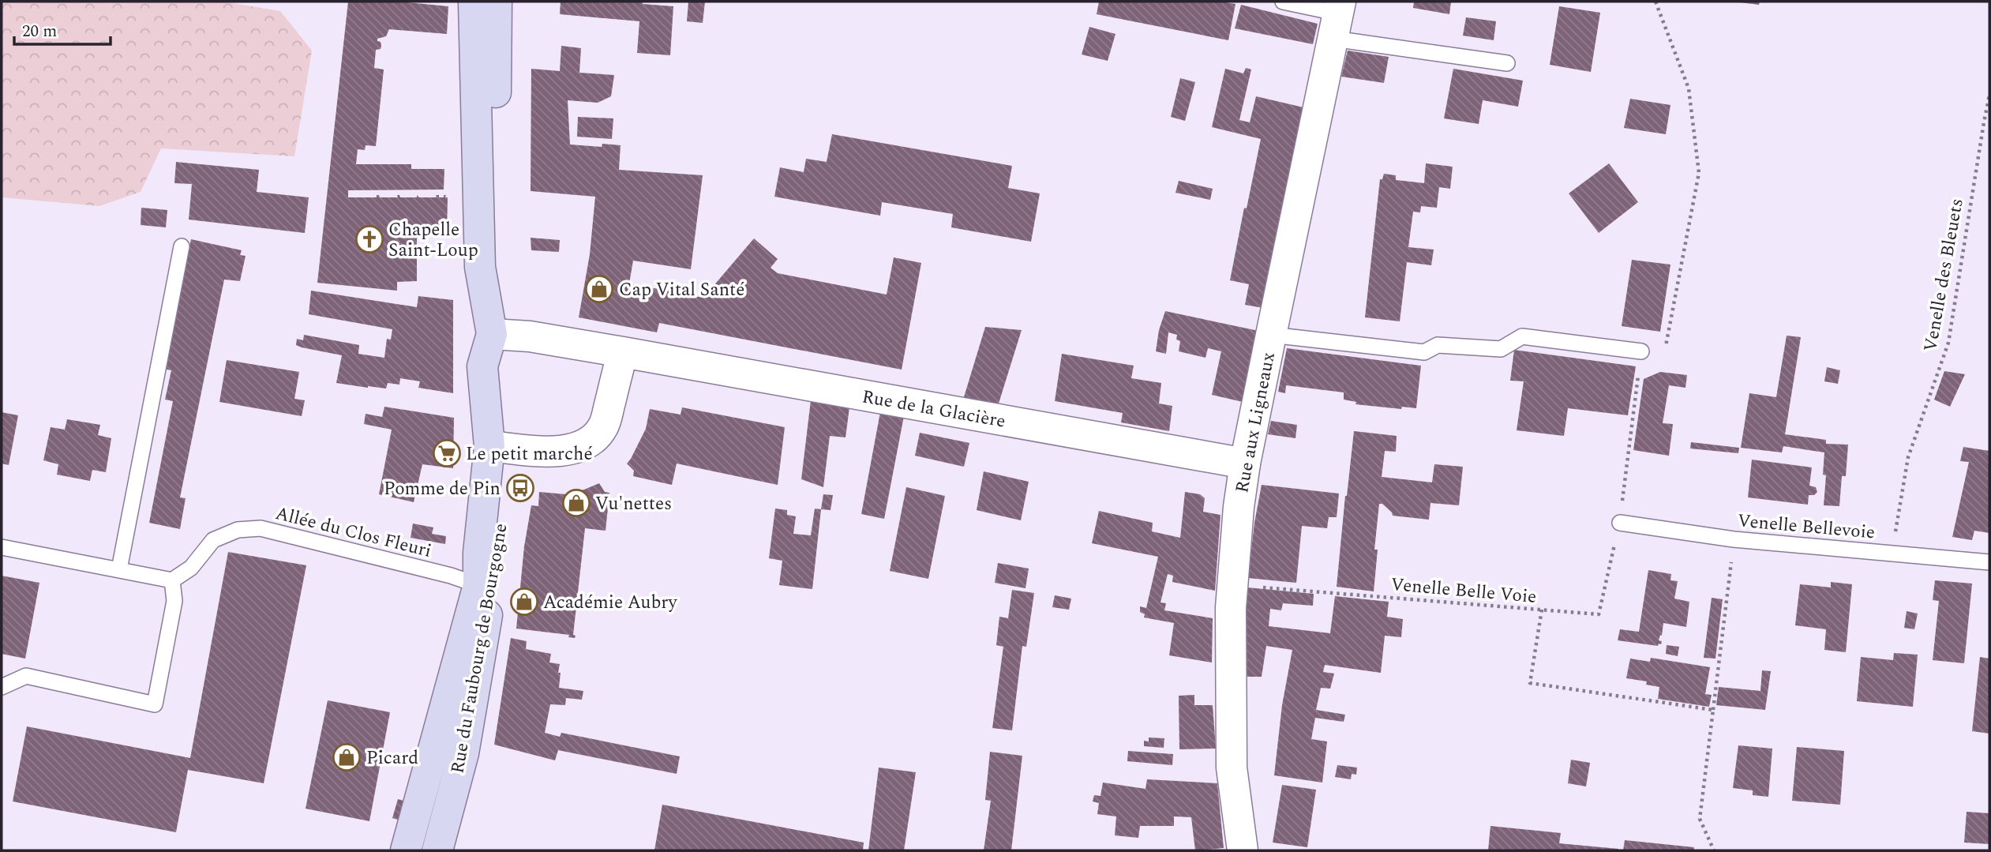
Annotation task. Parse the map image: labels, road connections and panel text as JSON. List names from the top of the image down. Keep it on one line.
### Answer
{"streets":{"main road":["Rue du Faubourg de Bourgogne"],"street":["Rue de la Glacière","Rue aux Ligneaux"],"lane":["Venelle Bellevoie","Allée du Clos Fleuri"],"path":["Venelle des Bleuets","Venelle Belle Voie"]},"crossings":[["Venelle des Bleuets","Venelle Bellevoie"],["Rue de la Glacière","Rue aux Ligneaux"],["Rue de la Glacière","Rue du Faubourg de Bourgogne"],["Rue aux Ligneaux","Venelle Belle Voie"],["Venelle Bellevoie","Venelle Belle Voie"],["Allée du Clos Fleuri","Rue du Faubourg de Bourgogne"]],"places":{"church":["Chapelle Saint-Loup"],"shop":["Cap Vital Santé","Vu'nettes","Académie Aubry","Picard"],"supermarket":["Le petit marché"],"bus stop":["Pomme de Pin"]},"scale_bar":"20 m"}
